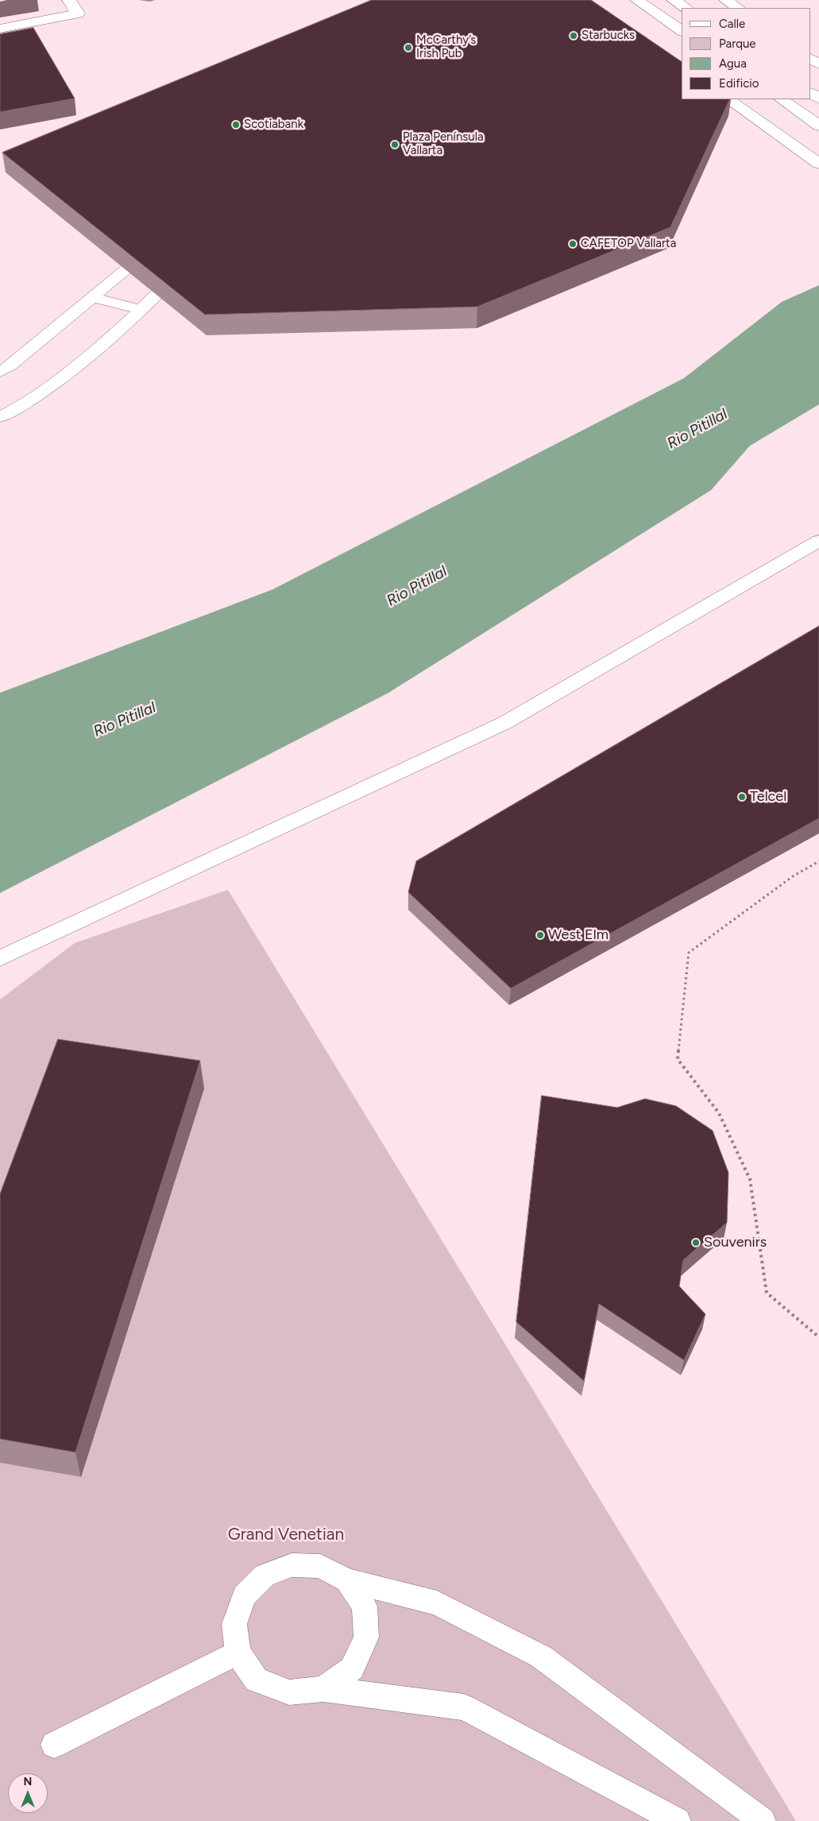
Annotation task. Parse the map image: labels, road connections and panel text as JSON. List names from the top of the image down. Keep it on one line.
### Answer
{"water":["Rio Pitillal"],"parks":["Grand Venetian"],"places":["Starbucks","McCarthy’s Irish Pub","Scotiabank","Plaza Península Vallarta","CAFETOP Vallarta","Telcel","West Elm","Souvenirs"],"legend":["Calle","Parque","Agua","Edificio"],"north":"top"}
